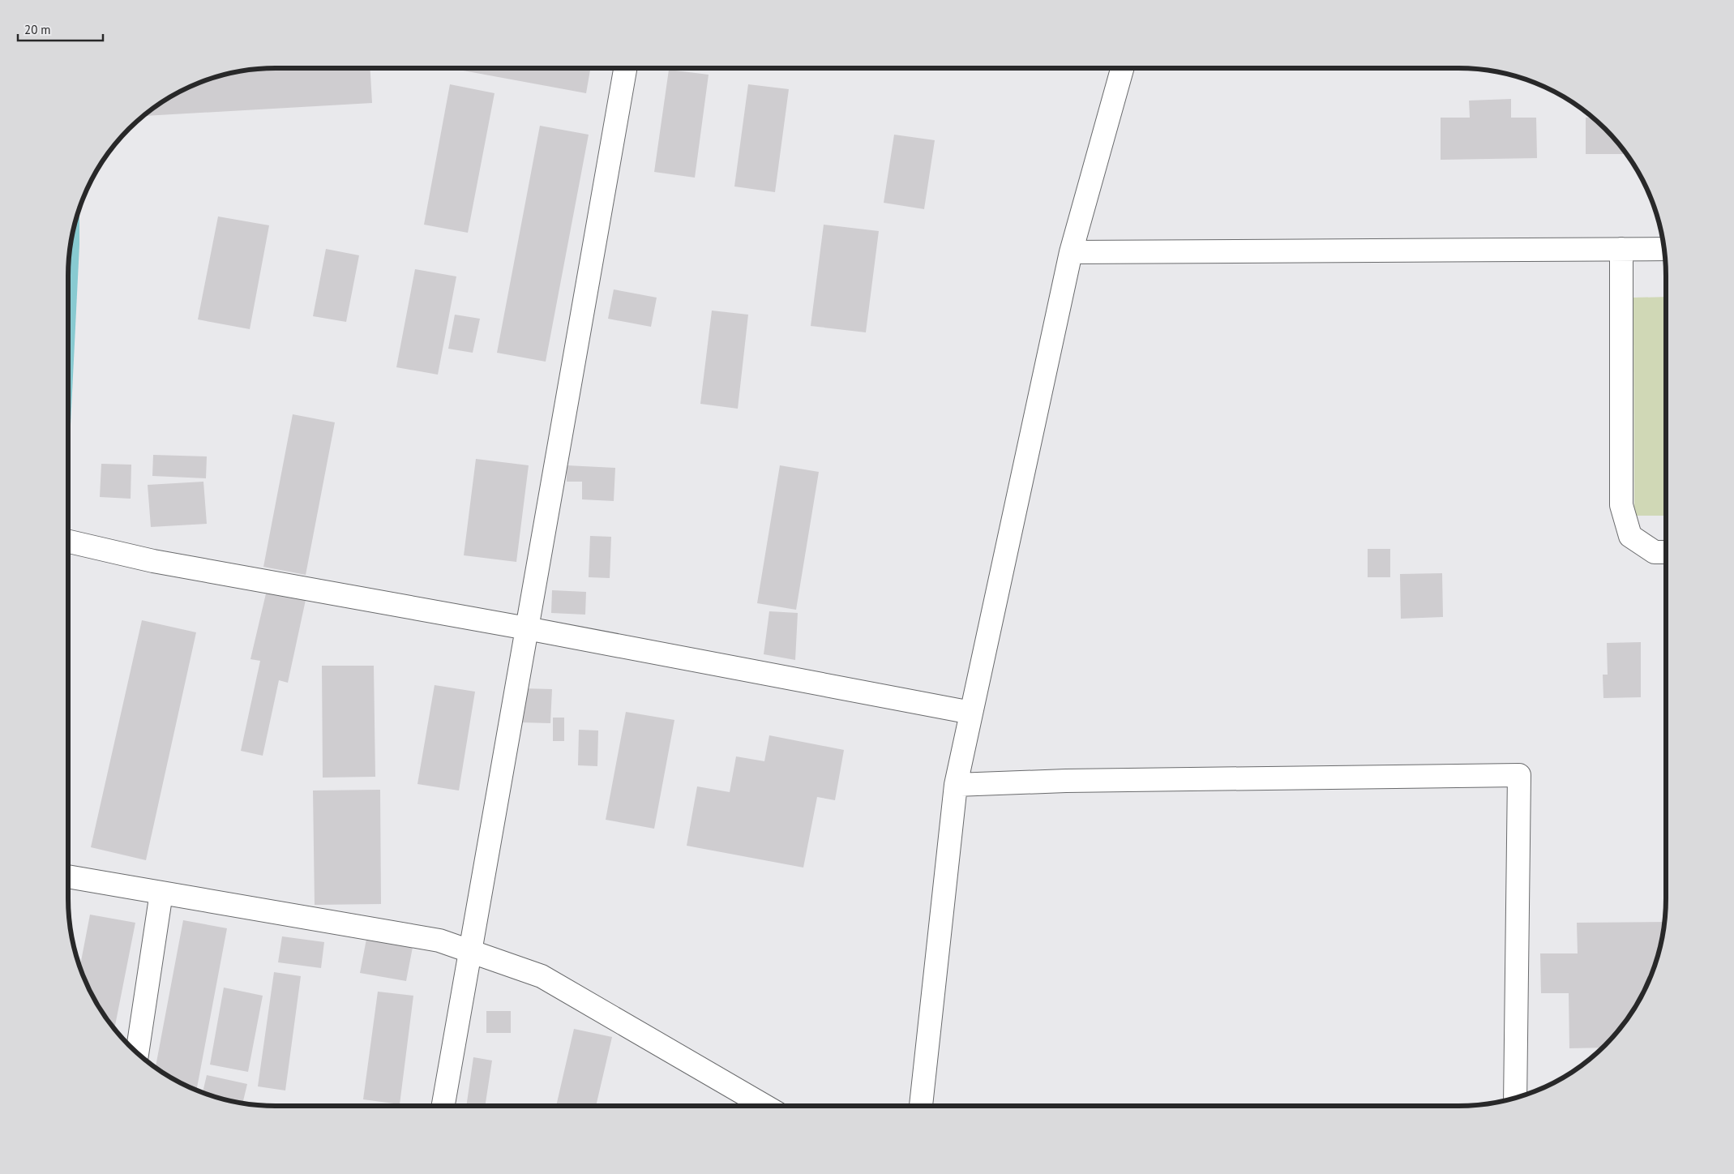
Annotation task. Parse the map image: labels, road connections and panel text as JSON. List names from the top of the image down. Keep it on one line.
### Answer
{"scale_bar":"20 m"}
